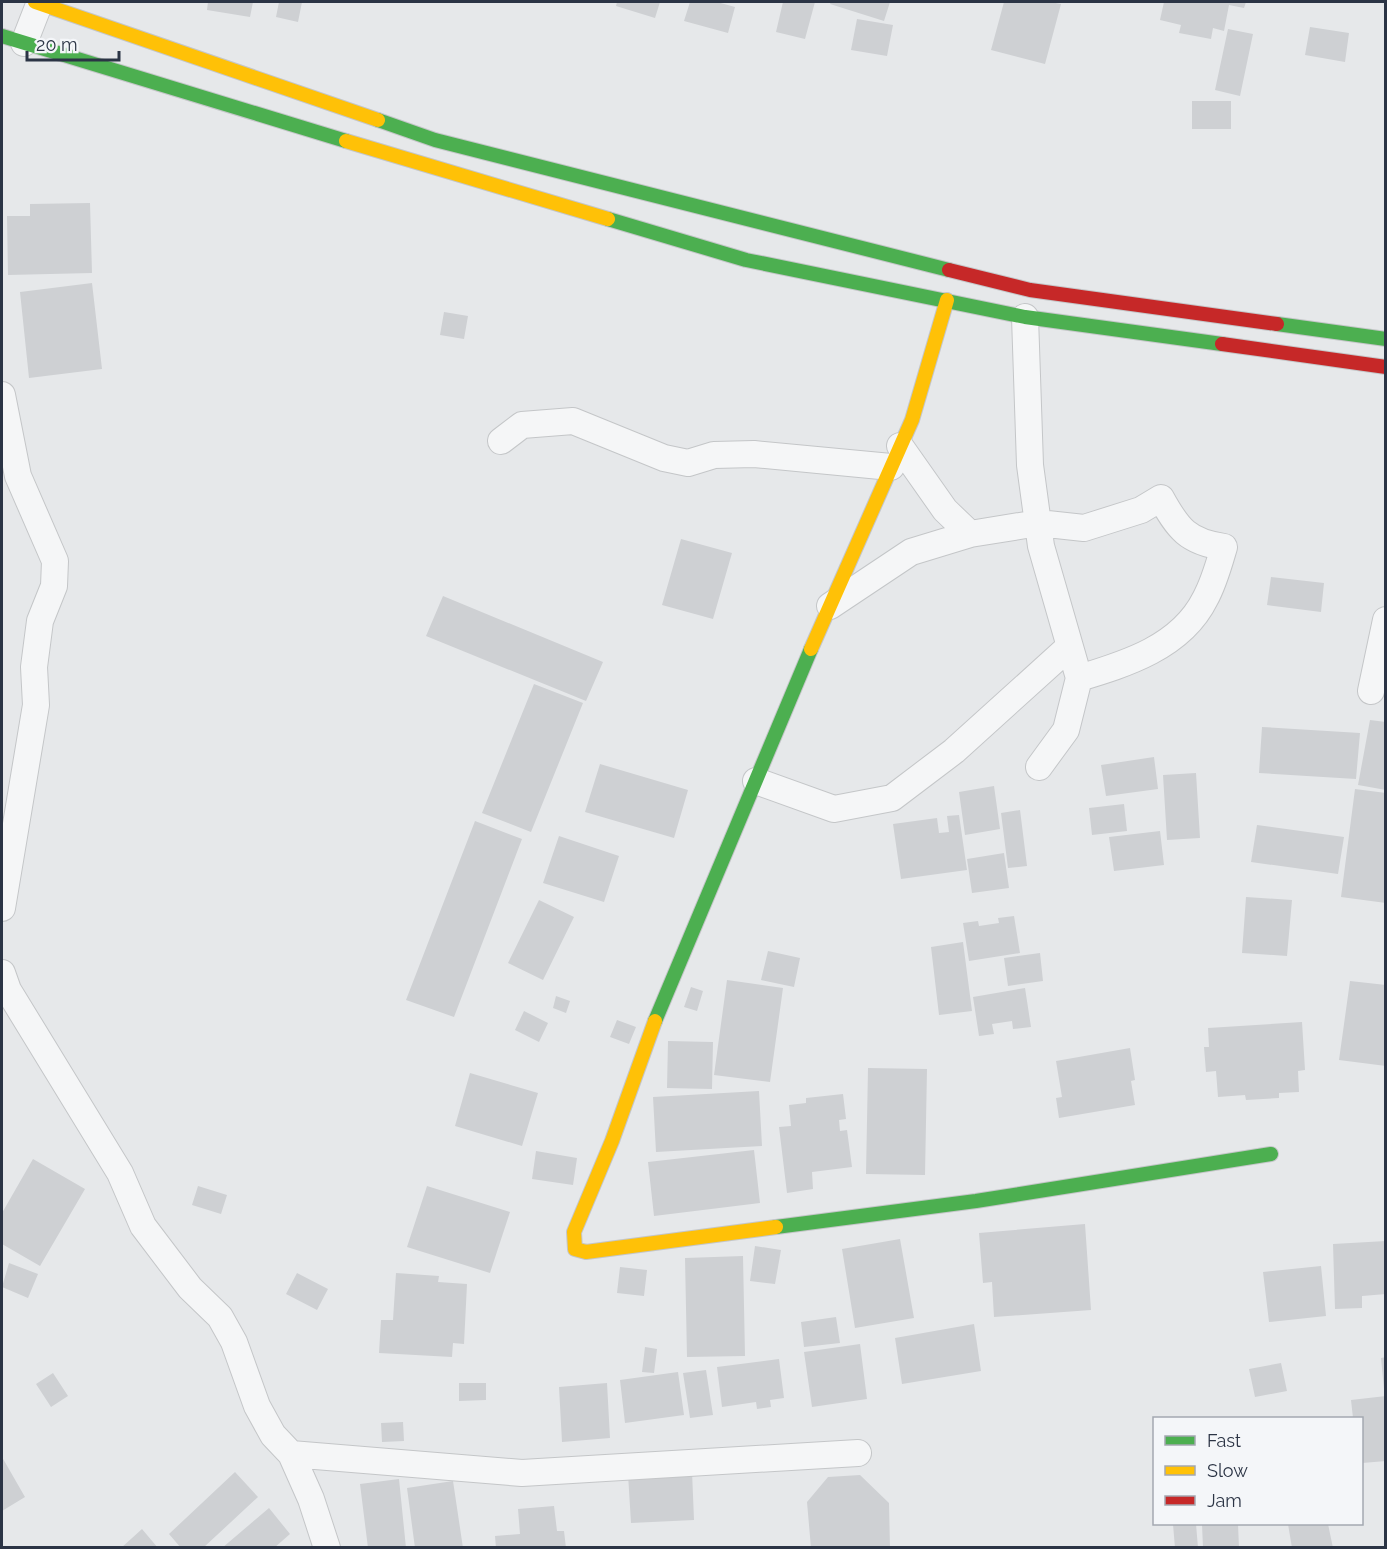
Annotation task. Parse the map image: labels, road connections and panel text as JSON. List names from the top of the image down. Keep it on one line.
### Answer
{"legend":["Fast","Slow","Jam"],"scale_bar":"20 m"}
